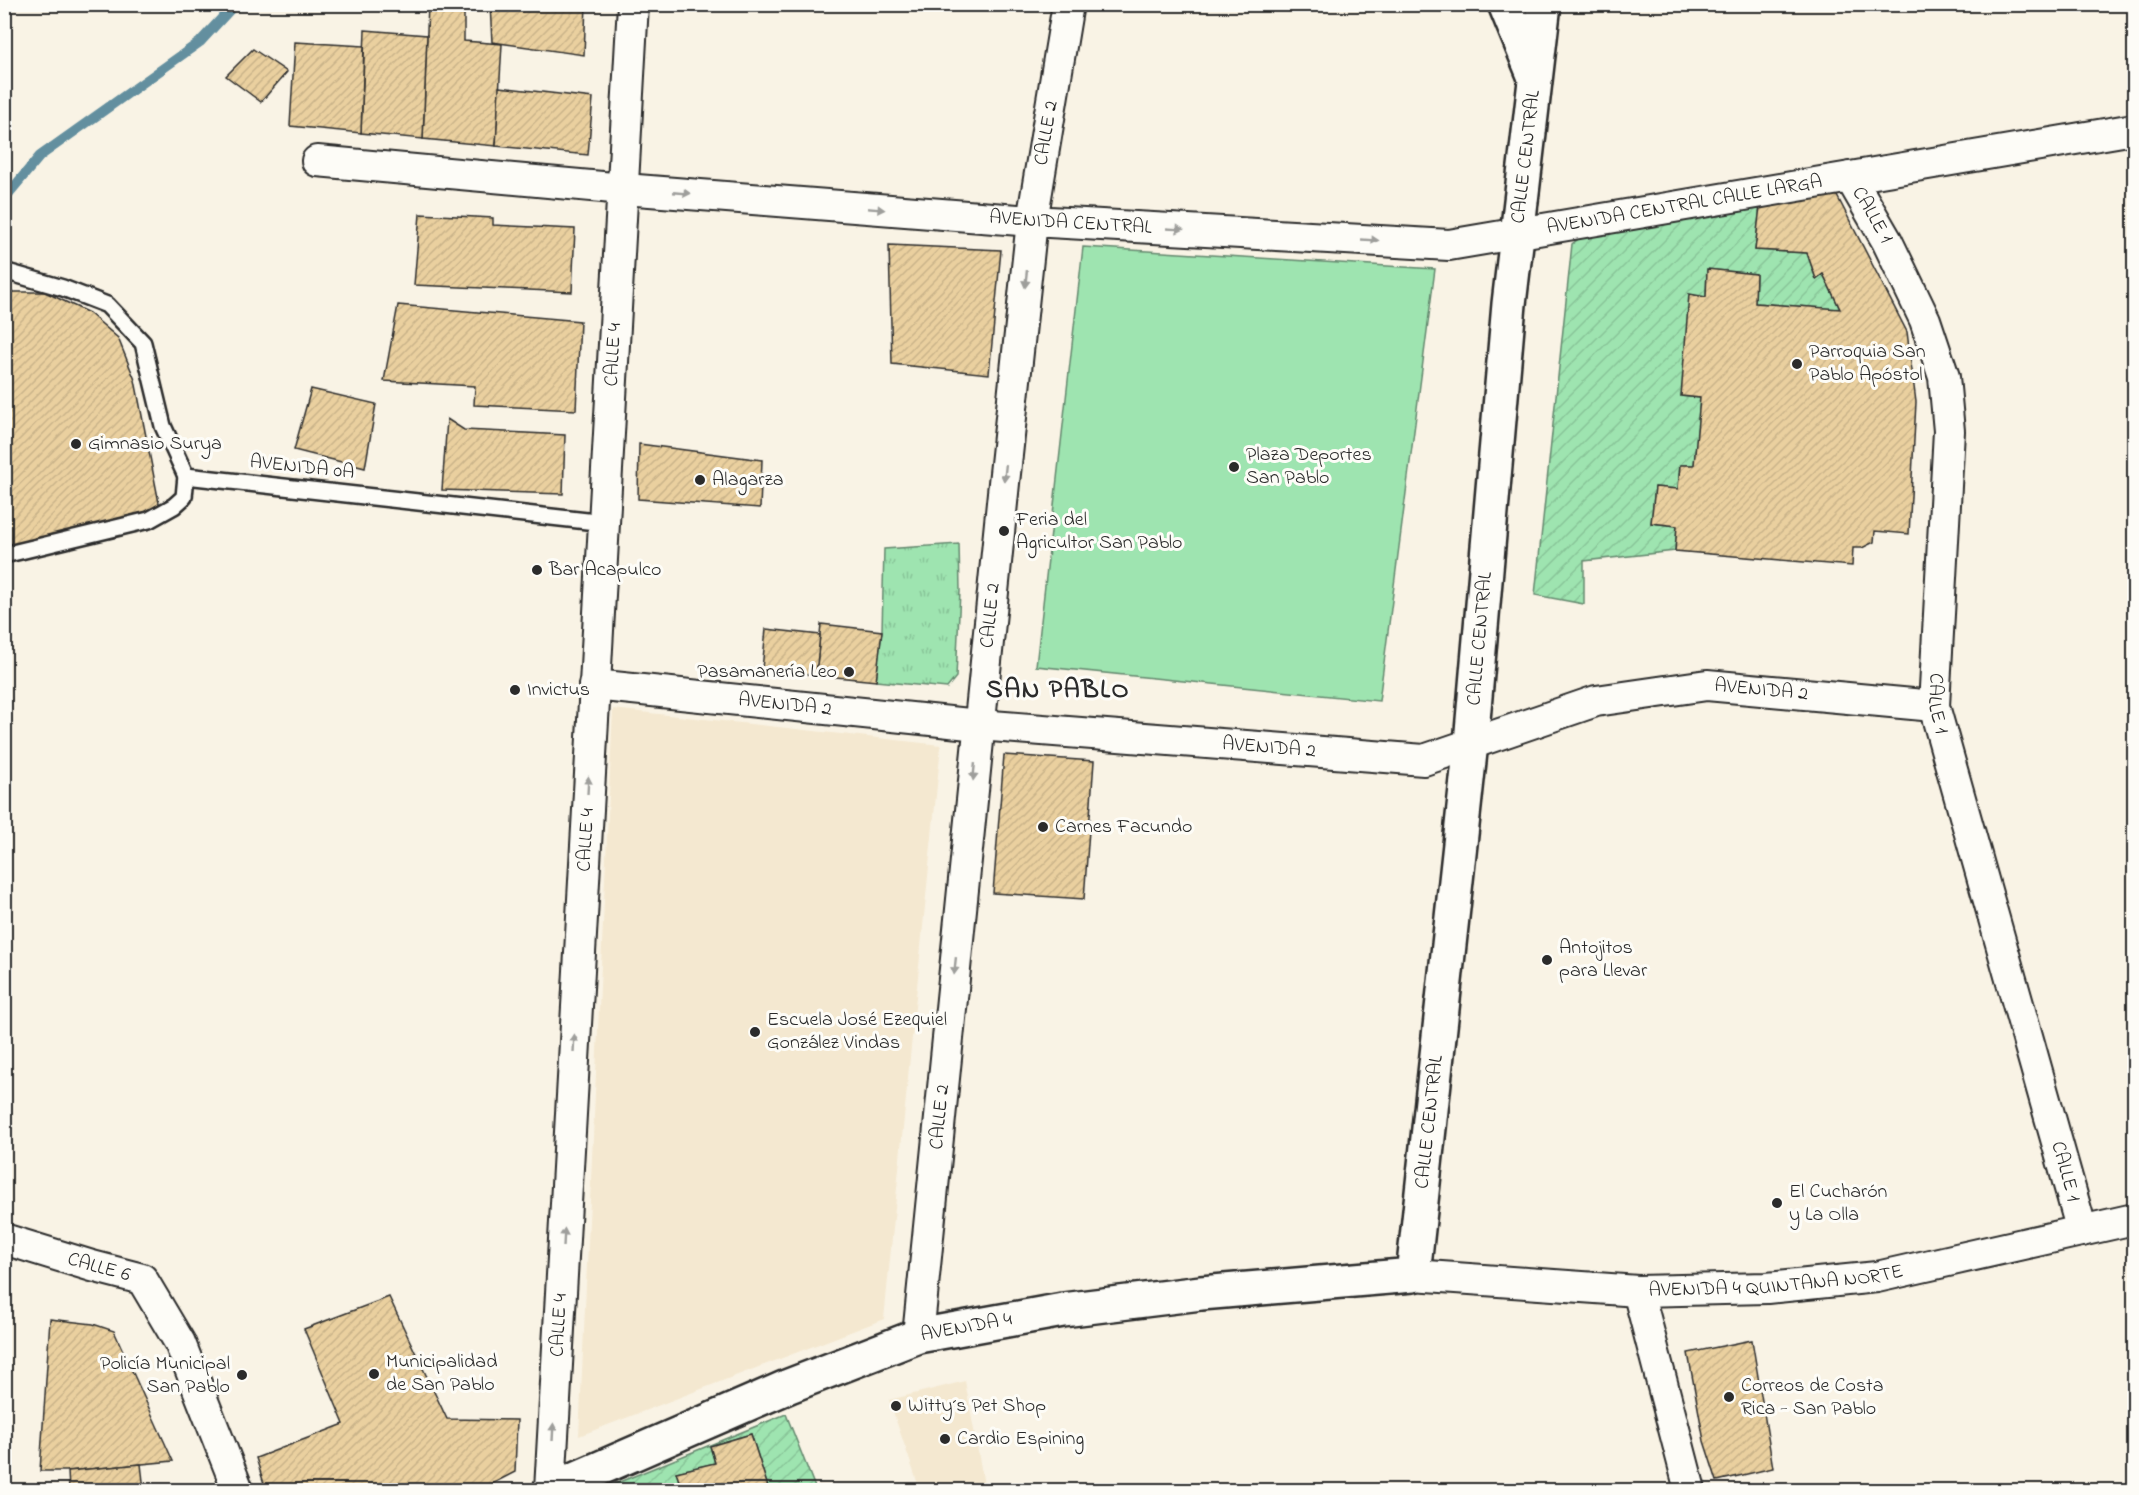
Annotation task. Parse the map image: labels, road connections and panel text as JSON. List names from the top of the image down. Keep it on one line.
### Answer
{"streets":{"main road":["CALLE CENTRAL","AVENIDA 4"],"street":["CALLE 2","AVENIDA CENTRAL CALLE LARGA","CALLE 1","AVENIDA CENTRAL","CALLE 4","AVENIDA 2","CALLE 6","AVENIDA 4 QUINTANA NORTE"],"lane":["AVENIDA 0A"]},"crossings":[["CALLE 2","AVENIDA CENTRAL"],["CALLE 2","AVENIDA 2"],["CALLE 2","AVENIDA 4"],["CALLE CENTRAL","AVENIDA CENTRAL CALLE LARGA"],["CALLE CENTRAL","AVENIDA CENTRAL"],["CALLE CENTRAL","AVENIDA 2"],["CALLE CENTRAL","AVENIDA 4 QUINTANA NORTE"],["CALLE CENTRAL","AVENIDA 4"],["AVENIDA CENTRAL CALLE LARGA","CALLE 1"],["AVENIDA CENTRAL CALLE LARGA","AVENIDA CENTRAL"],["CALLE 1","AVENIDA 2"],["CALLE 1","AVENIDA 4 QUINTANA NORTE"],["AVENIDA CENTRAL","CALLE 4"],["CALLE 4","AVENIDA 0A"],["CALLE 4","AVENIDA 2"],["CALLE 4","AVENIDA 4"],["AVENIDA 4 QUINTANA NORTE","AVENIDA 4"]],"one_way":["CALLE 2","AVENIDA CENTRAL","CALLE 4"],"districts":["SAN PABLO"],"places":["Parroquia San Pablo Apóstol","Gimnasio Surya","Plaza Deportes San Pablo","Alagarza","Feria del Agricultor San Pablo","Bar Acapulco","Pasamanería Leo","Invictus","Carnes Facundo","Antojitos para Llevar","Escuela José Ezequiel González Vindas","El Cucharón y La Olla","Municipalidad de San Pablo","Policía Municipal San Pablo","Correos de Costa Rica - San Pablo","Witty´s Pet Shop","Cardio Espining"]}
